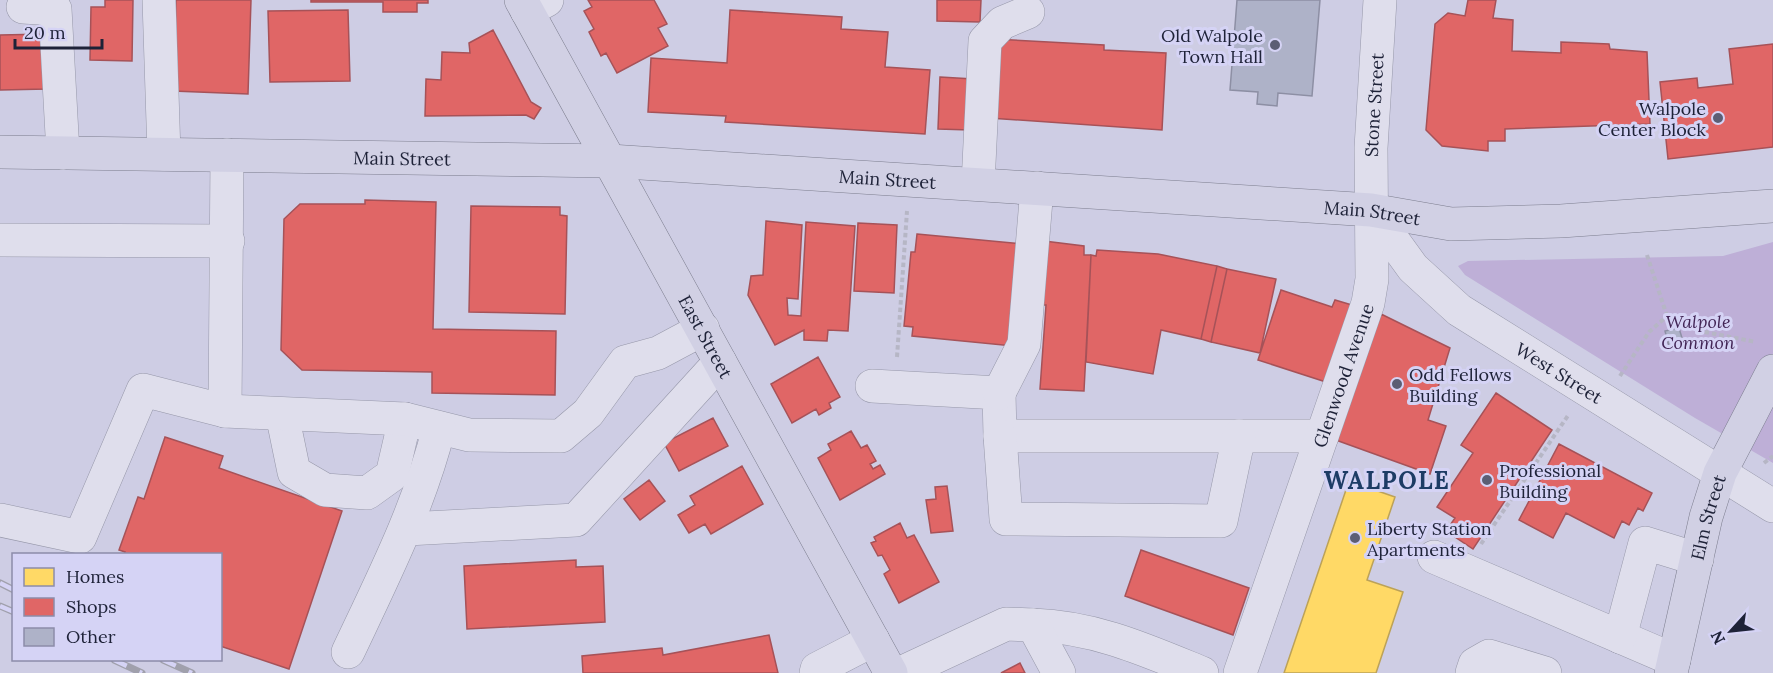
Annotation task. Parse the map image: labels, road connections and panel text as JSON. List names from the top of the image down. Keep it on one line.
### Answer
{"streets":{"main road":["Main Street","East Street","Elm Street"],"street":["Stone Street","West Street","Glenwood Avenue"]},"crossings":[["Stone Street","Main Street"],["Stone Street","West Street"],["Stone Street","Glenwood Avenue"],["Main Street","East Street"],["Main Street","West Street"],["Main Street","Glenwood Avenue"],["West Street","Glenwood Avenue"],["West Street","Elm Street"]],"districts":["WALPOLE"],"parks":["Walpole Common"],"places":["Old Walpole Town Hall","Walpole Center Block","Odd Fellows Building","Professional Building","Liberty Station Apartments"],"legend":["Homes","Shops","Other"],"scale_bar":"20 m","north":"bottom left"}
